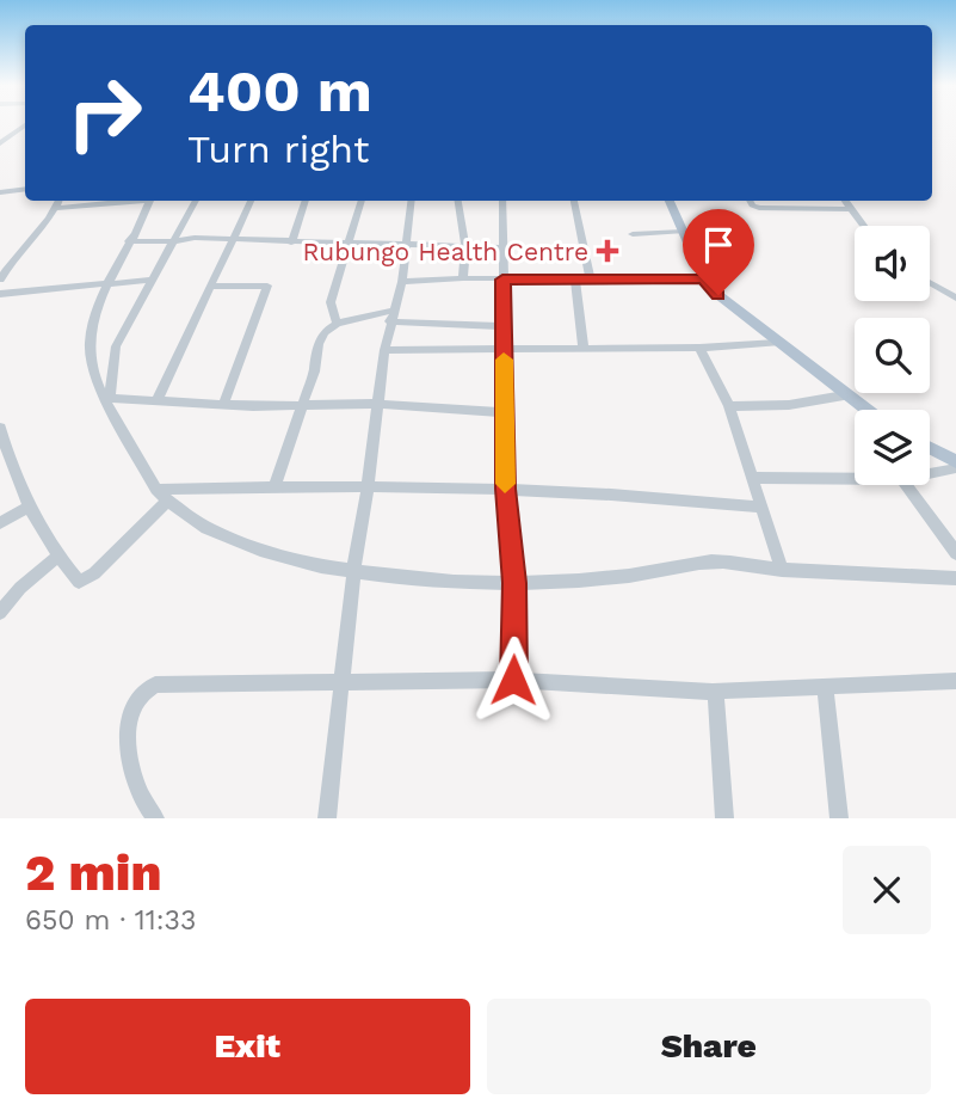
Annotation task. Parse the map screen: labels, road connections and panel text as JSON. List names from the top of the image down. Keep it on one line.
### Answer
{"places":{"health":["Rubungo Health Centre"]},"page":{"turn":["400 m","Turn right"],"heading":["2 min","650 m · 11:33"],"buttons":["Exit","Share"]}}
